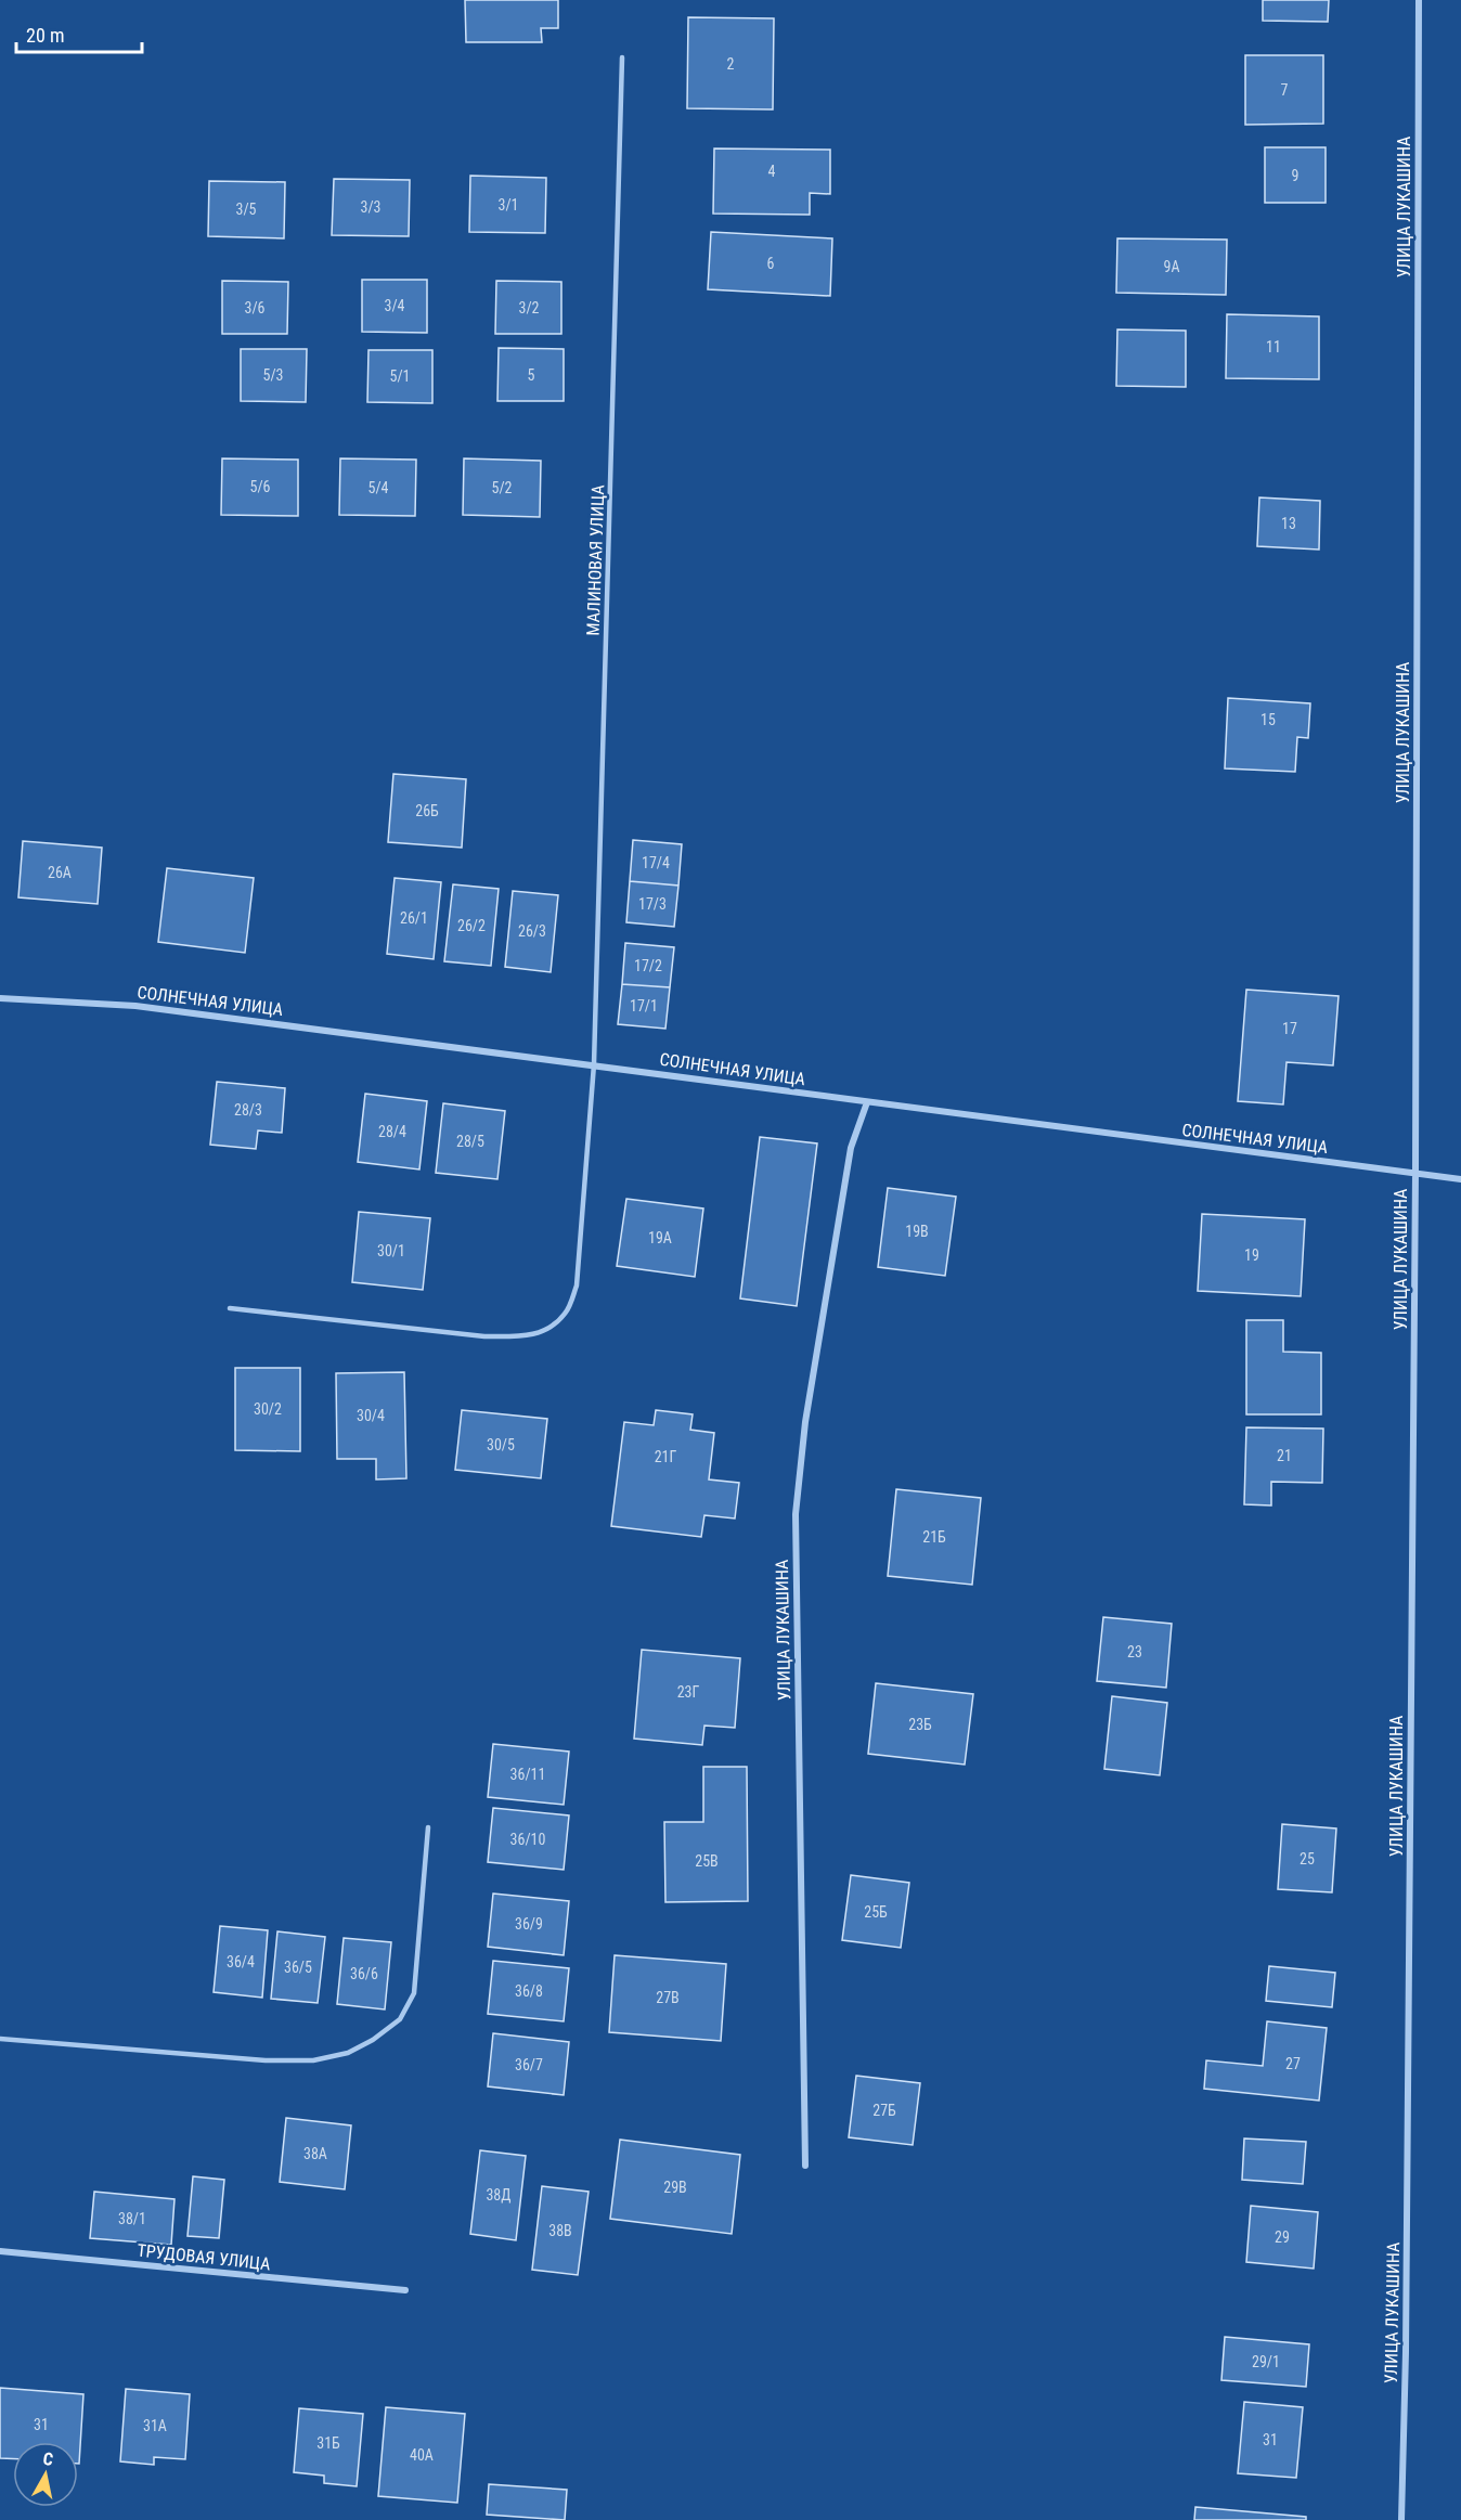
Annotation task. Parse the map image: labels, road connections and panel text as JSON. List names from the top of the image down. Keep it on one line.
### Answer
{"streets":{"street":["УЛИЦА ЛУКАШИНА","СОЛНЕЧНАЯ УЛИЦА","ТРУДОВАЯ УЛИЦА"],"lane":["МАЛИНОВАЯ УЛИЦА"]},"crossings":[["УЛИЦА ЛУКАШИНА","СОЛНЕЧНАЯ УЛИЦА"],["МАЛИНОВАЯ УЛИЦА","СОЛНЕЧНАЯ УЛИЦА"]],"house_numbers":["2","7","4","9","3/1","3/3","3/5","6","9А","3/4","3/6","3/2","11","5/3","5","5/1","5/6","5/4","5/2","13","15","26Б","17/4","26А","17/3","26/1","26/2","26/3","17/2","17/1","17","28/3","28/4","28/5","19В","19А","30/1","19","30/2","30/4","30/5","21","21Г","21Б","23","23Г","23Б","36/11","36/10","25","25В","25Б","36/9","36/4","36/5","36/6","36/8","27В","27","36/7","27Б","38А","29В","38Д","38/1","38В","29","29/1","31","31А","31","31Б","40А"],"scale_bar":"20 m","north":"top"}
